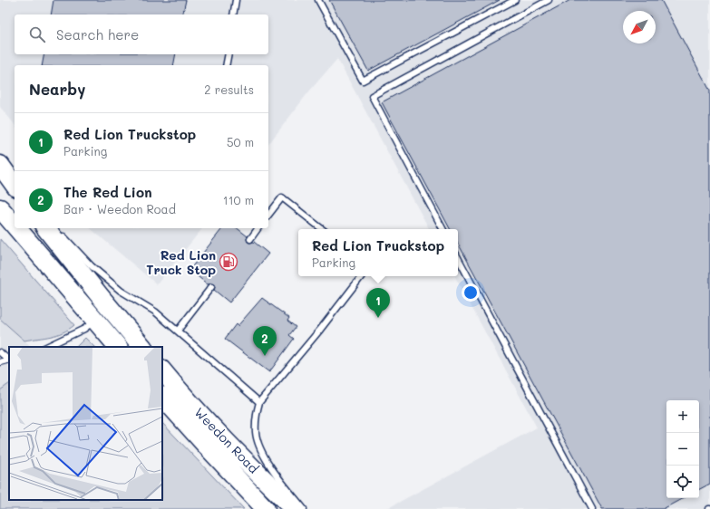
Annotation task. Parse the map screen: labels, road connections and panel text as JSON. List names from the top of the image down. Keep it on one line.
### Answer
{"streets":{"highway":["Weedon Road"]},"places":{"fuel station":["Red Lion Truck Stop"]},"north":"bottom left","page":{"search":"Search here","heading":["Nearby","2 results"],"list":[{"mark":"1","name":"Red Lion Truckstop","note":"Parking","value":"50 m"},{"mark":"2","name":"The Red Lion","note":"Bar · Weedon Road","value":"110 m"}],"popup":["Red Lion Truckstop","Parking"],"pins":["1","2"],"map_buttons":["+","−"]}}
